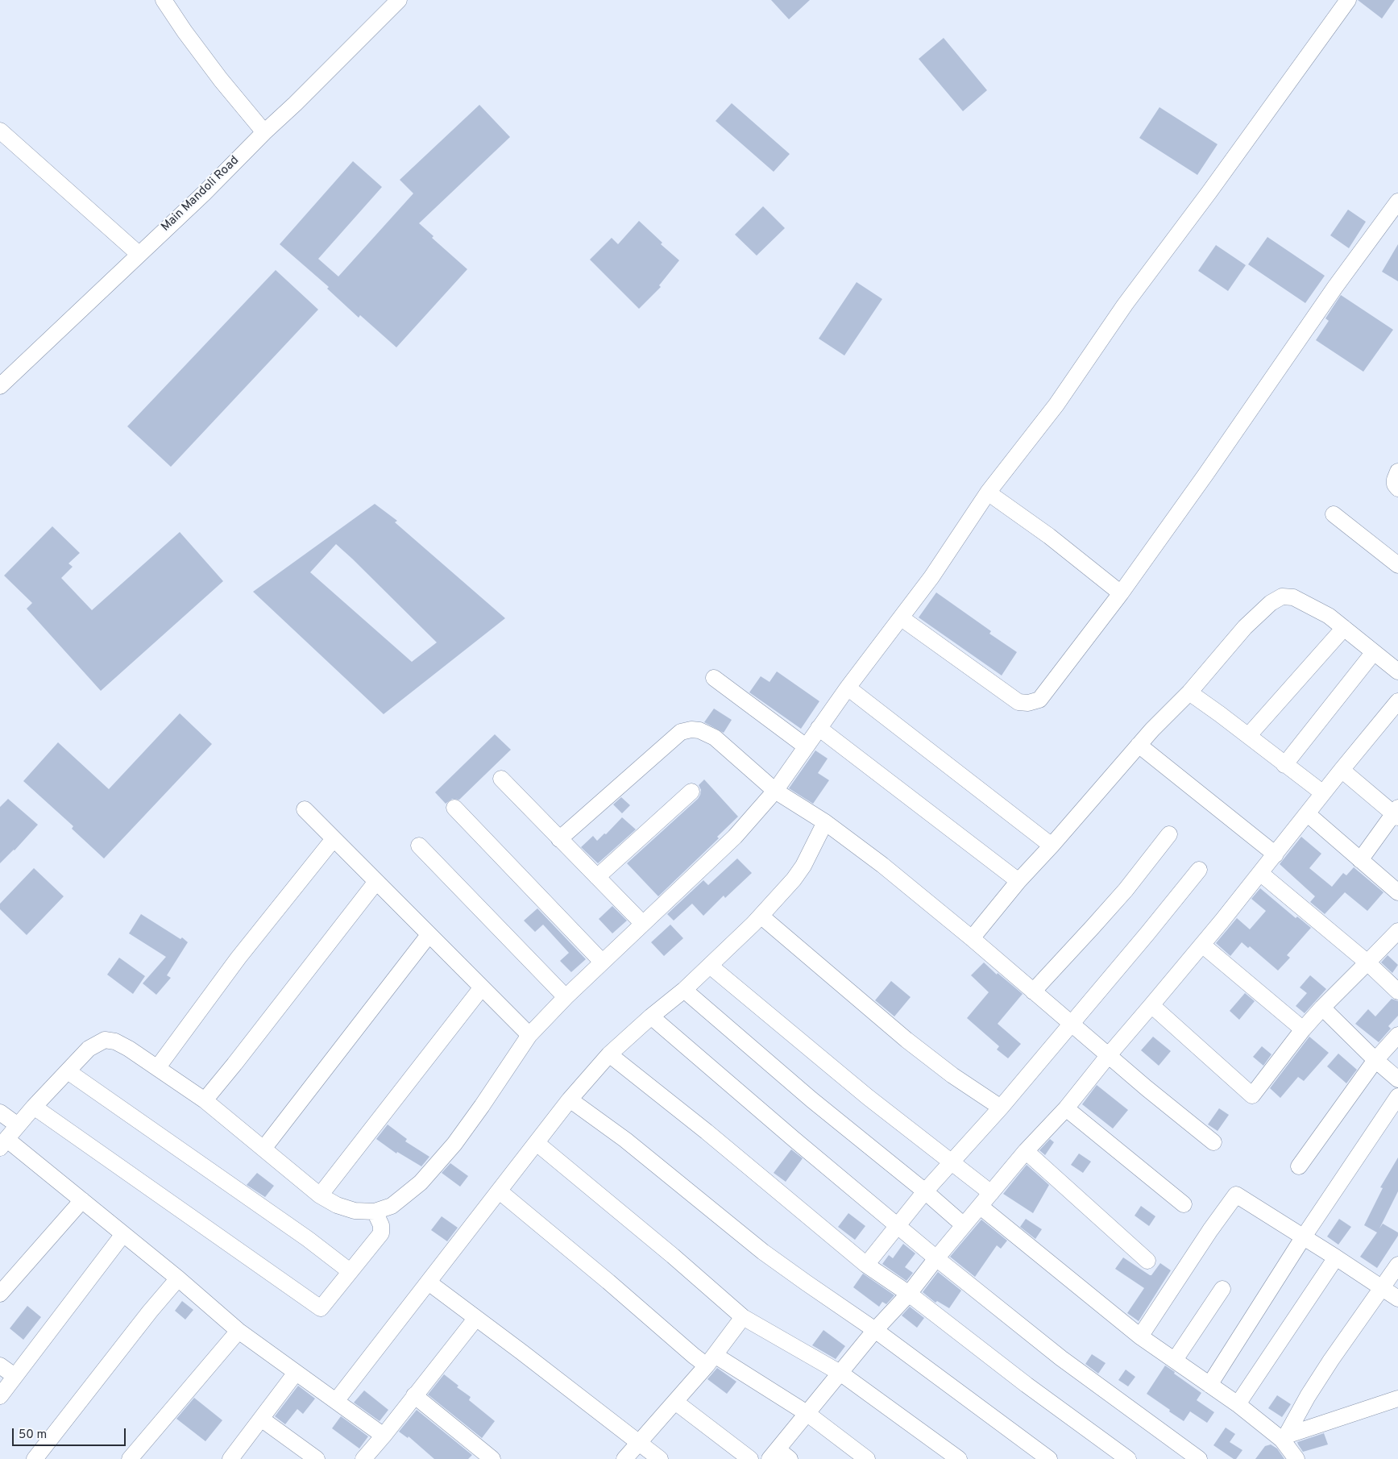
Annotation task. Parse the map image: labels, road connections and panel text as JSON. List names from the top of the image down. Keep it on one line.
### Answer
{"streets":{"street":["Main Mandoli Road"]},"scale_bar":"50 m"}
